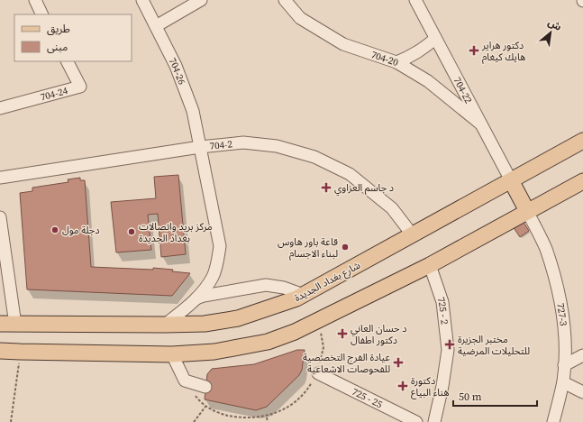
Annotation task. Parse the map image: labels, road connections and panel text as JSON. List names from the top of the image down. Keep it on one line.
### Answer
{"streets":{"main road":["شارع بغداد الجديدة"],"street":["704-20","704-26","704-22","704-24","704-2","725 - 2","727-3","725 - 25"]},"crossings":[["704-20","704-22"],["704-26","704-2"],["704-22","شارع بغداد الجديدة"],["704-2","شارع بغداد الجديدة"]],"places":{"health":["دكتور هراير هايك كيغام","د جاسم العزاوي","د حسان العاني دكتور اطفال","مختبر الجزيرة للتحليلات المرضية","عيادة الفرج التخصصية للفحوصات الاشعاعية","دكتورة هناء البياع"],"other":["دجلة مول","مركز بريد واتصالات بغداد الجديدة","قاعة باور هاوس لبناء الاجسام"]},"legend":["طريق","مبنى"],"scale_bar":"50 m","north":"top right"}
